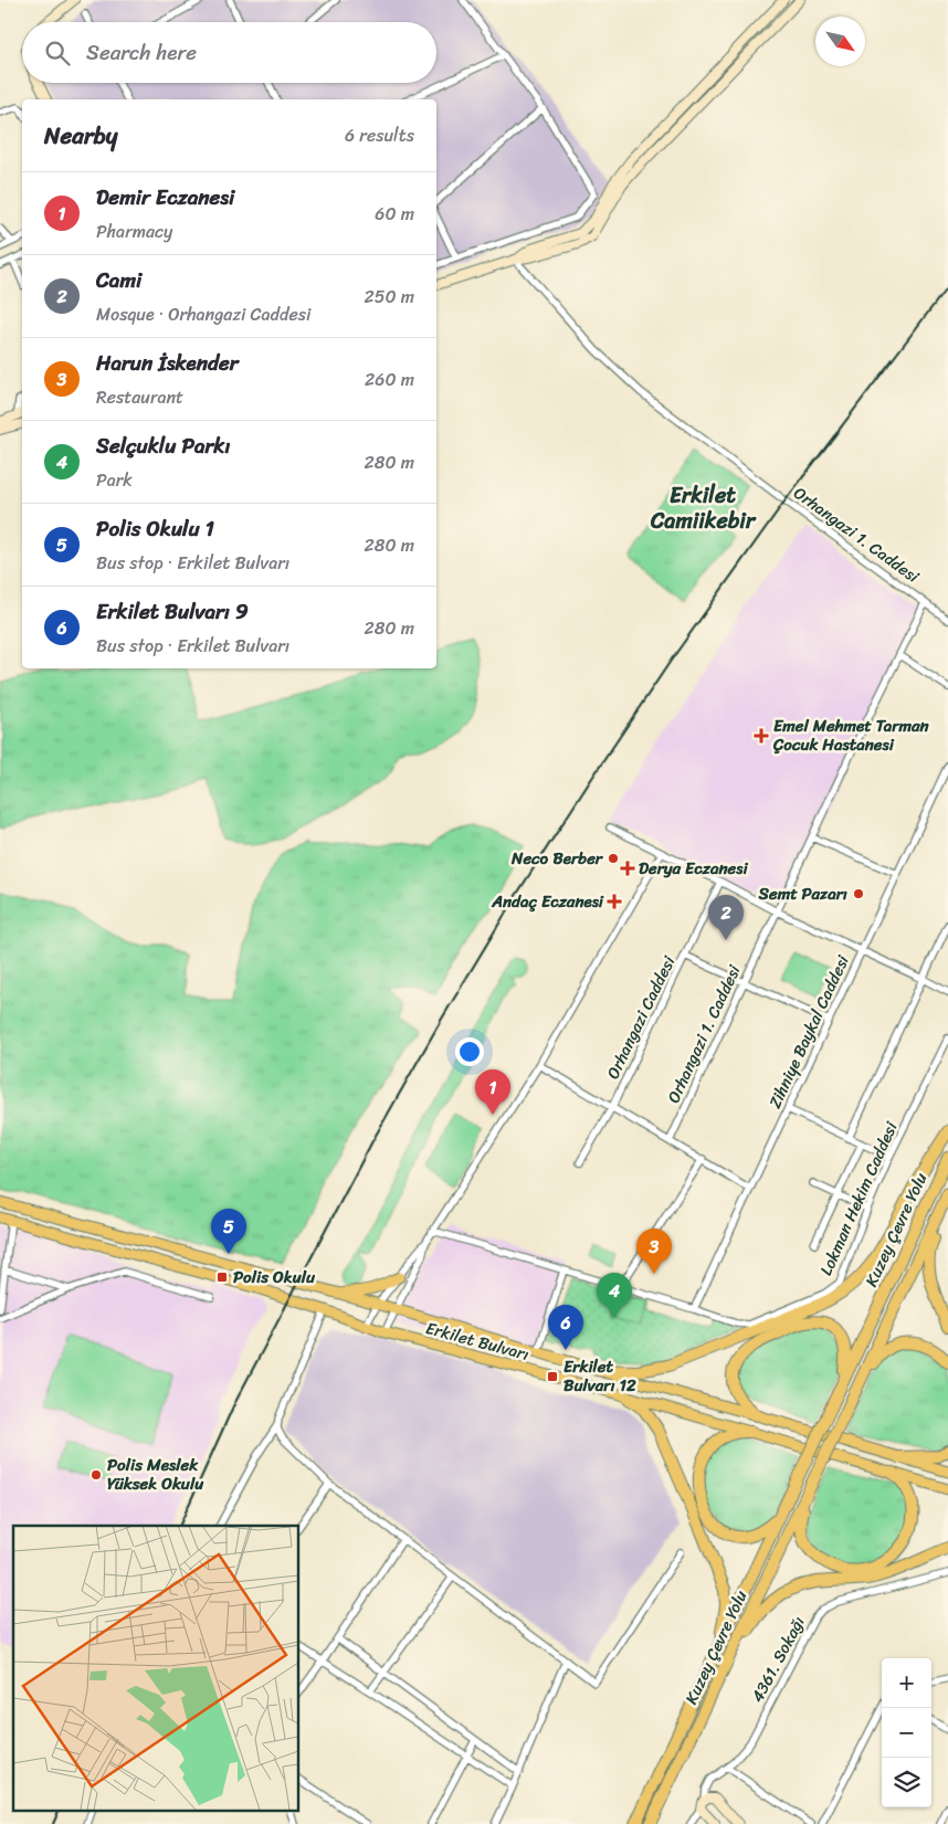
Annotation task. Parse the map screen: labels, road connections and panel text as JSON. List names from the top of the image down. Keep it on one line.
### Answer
{"streets":{"highway":["Kuzey Çevre Yolu"],"main road":["Erkilet Bulvarı"],"street":["Orhangazi 1. Caddesi","Orhangazi Caddesi","Zihniye Baykal Caddesi","Lokman Hekim Caddesi","4361. Sokağı"]},"crossings":[["Zihniye Baykal Caddesi","Lokman Hekim Caddesi"]],"districts":["Erkilet Camiikebir"],"places":{"health":["Emel Mehmet Tarman Çocuk Hastanesi","Derya Eczanesi","Andaç Eczanesi"],"other":["Neco Berber","Semt Pazarı","Polis Meslek Yüksek Okulu"],"transit":["Polis Okulu","Erkilet Bulvarı 12"]},"north":"bottom right","page":{"search":"Search here","heading":["Nearby","6 results"],"list":[{"mark":"1","name":"Demir Eczanesi","note":"Pharmacy","value":"60 m"},{"mark":"2","name":"Cami","note":"Mosque · Orhangazi Caddesi","value":"250 m"},{"mark":"3","name":"Harun İskender","note":"Restaurant","value":"260 m"},{"mark":"4","name":"Selçuklu Parkı","note":"Park","value":"280 m"},{"mark":"5","name":"Polis Okulu 1","note":"Bus stop · Erkilet Bulvarı","value":"280 m"},{"mark":"6","name":"Erkilet Bulvarı 9","note":"Bus stop · Erkilet Bulvarı","value":"280 m"}],"pins":["2","1","5","3","4","6"],"map_buttons":["+","−"]}}
